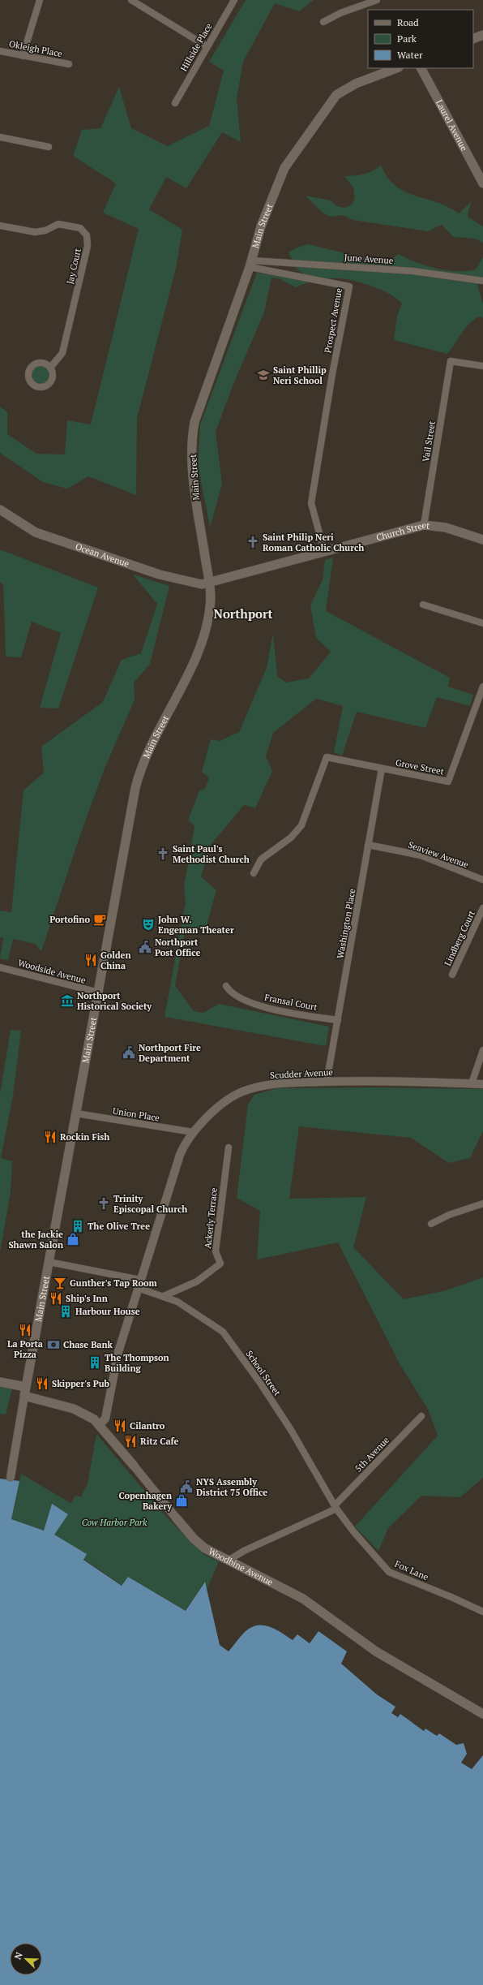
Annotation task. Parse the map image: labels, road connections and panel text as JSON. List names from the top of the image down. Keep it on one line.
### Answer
{"streets":{"main road":["Laurel Avenue","Main Street","Church Street","Ocean Avenue","Woodbine Avenue"],"street":["Hillside Place","Okleigh Place","June Avenue","Jay Court","Prospect Avenue","Vail Street","Grove Street","Seaview Avenue","Washington Place","Lindberg Court","Woodside Avenue","Fransal Court","Scudder Avenue","Union Place","Ackerly Terrace","School Street","5th Avenue","Fox Lane"]},"crossings":[["Main Street","June Avenue"],["Main Street","Prospect Avenue"],["Main Street","Church Street"],["Main Street","Ocean Avenue"],["Main Street","Woodside Avenue"],["Main Street","Union Place"],["Main Street","Woodbine Avenue"],["June Avenue","Prospect Avenue"],["Prospect Avenue","Church Street"],["Vail Street","Church Street"],["Church Street","Ocean Avenue"],["Grove Street","Washington Place"],["Seaview Avenue","Washington Place"],["Washington Place","Fransal Court"],["Washington Place","Scudder Avenue"],["Scudder Avenue","Union Place"],["Scudder Avenue","School Street"],["Scudder Avenue","Woodbine Avenue"],["Ackerly Terrace","School Street"],["School Street","5th Avenue"],["School Street","Fox Lane"],["5th Avenue","Woodbine Avenue"],["5th Avenue","Fox Lane"]],"districts":["Northport"],"parks":["Cow Harbor Park"],"places":{"school or university":["Saint Phillip Neri School"],"church":["Saint Philip Neri Roman Catholic Church","Saint Paul's Methodist Church","Trinity Episcopal Church"],"cafe":["Portofino"],"theatre":["John W. Engeman Theater"],"public building":["Northport Post Office","Northport Fire Department","NYS Assembly District 75 Office"],"restaurant":["Golden China","Rockin Fish","Ship's Inn","La Porta Pizza","Skipper's Pub","Cilantro","Ritz Cafe"],"museum":["Northport Historical Society"],"building":["The Olive Tree","Harbour House","The Thompson Building"],"shop":["the Jackie Shawn Salon","Copenhagen Bakery"],"bar":["Gunther's Tap Room"],"bank":["Chase Bank"]},"legend":["Road","Park","Water"],"north":"top left"}
